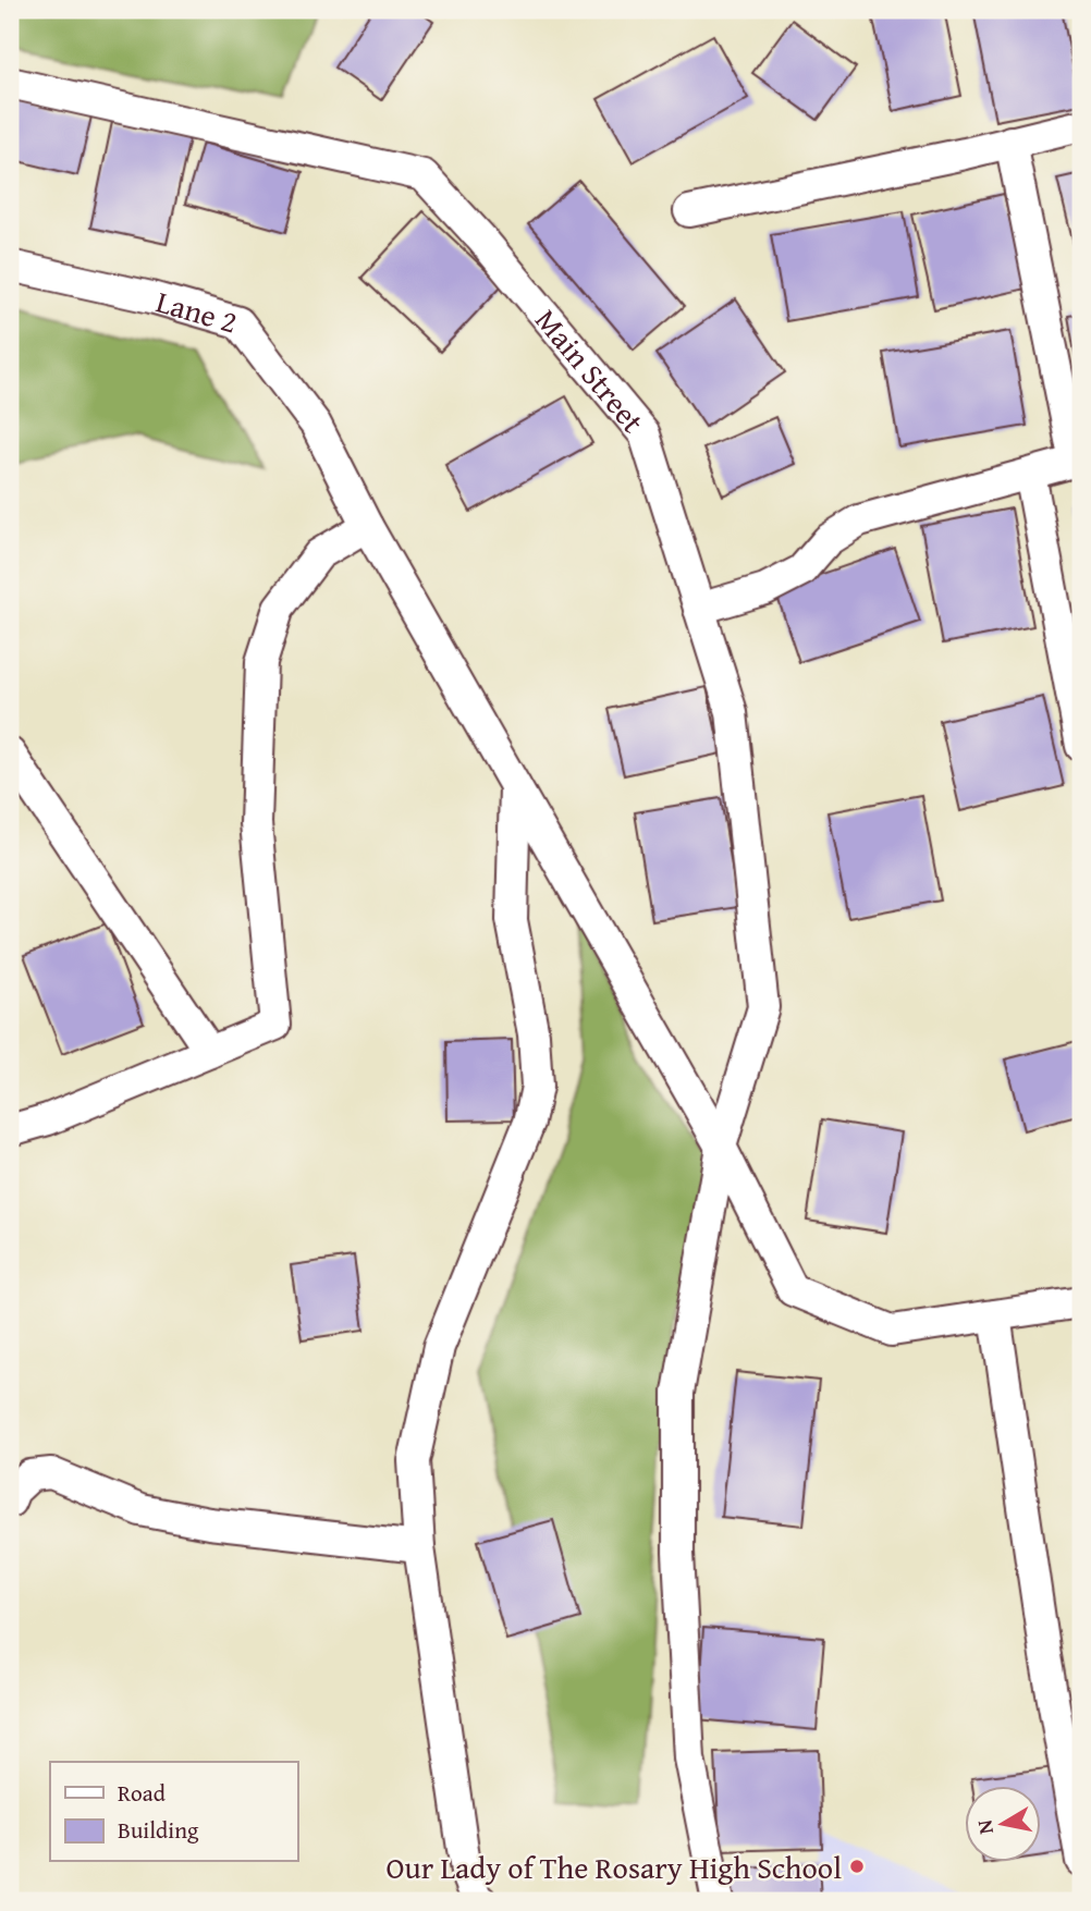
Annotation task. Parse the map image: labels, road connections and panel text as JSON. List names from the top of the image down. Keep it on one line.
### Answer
{"streets":{"street":["Lane 2","Main Street"]},"crossings":[["Lane 2","Main Street"]],"places":["Our Lady of The Rosary High School"],"legend":["Road","Building"],"north":"left"}
